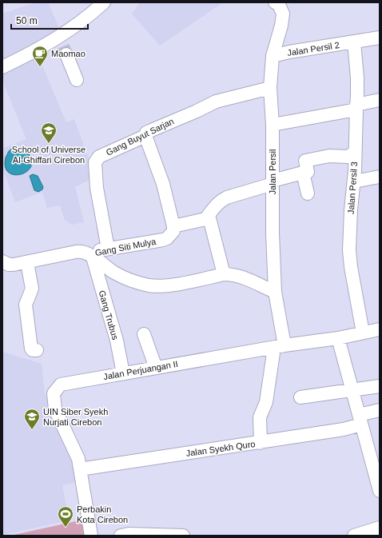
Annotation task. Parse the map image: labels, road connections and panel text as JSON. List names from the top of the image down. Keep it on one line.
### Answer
{"streets":{"street":["Jalan Persil 2","Gang Buyut Sarjan","Jalan Persil","Jalan Persil 3","Gang Siti Mulya","Gang Trubus","Jalan Perjuangan II","Jalan Syekh Quro"]},"crossings":[["Jalan Persil 2","Jalan Persil"],["Jalan Persil 2","Jalan Persil 3"],["Gang Buyut Sarjan","Jalan Persil"],["Gang Buyut Sarjan","Gang Siti Mulya"],["Jalan Persil","Jalan Perjuangan II"],["Jalan Persil","Jalan Syekh Quro"],["Jalan Persil 3","Jalan Perjuangan II"],["Gang Siti Mulya","Gang Trubus"],["Gang Trubus","Jalan Perjuangan II"],["Jalan Perjuangan II","Jalan Syekh Quro"]],"places":{"cafe":["Maomao"],"school or university":["School of Universe Al-Ghiffari Cirebon","UIN Siber Syekh Nurjati Cirebon"],"sports":["Perbakin Kota Cirebon"]},"scale_bar":"50 m"}
